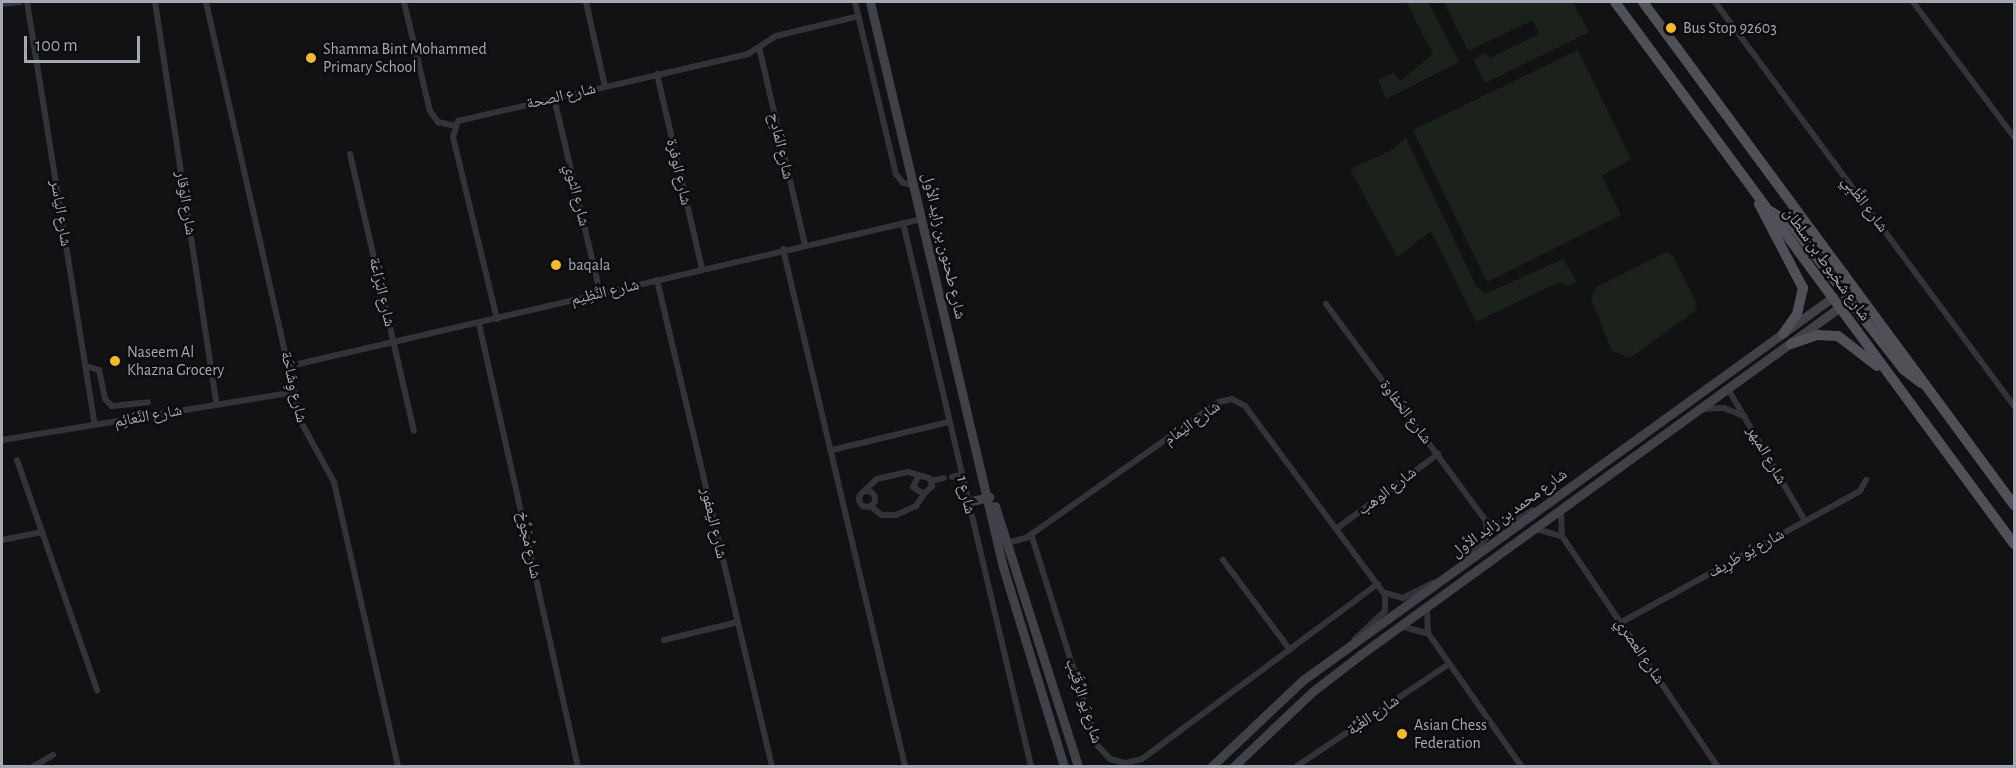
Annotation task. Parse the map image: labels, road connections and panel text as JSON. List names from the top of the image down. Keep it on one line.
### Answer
{"streets":{"main road":["شارع طحنون بن زايد الأول","شارع شخبوط بن سلطان","شارع محمد بن زايد الأول"],"street":["شارع الصحة","شارع المَادِح","شارع الوفرة","شارع الثوي","شارع الوَقار","شارع الظَّبِي","شارع الياسر","شارع البَرَاعَة","شارع النَّظِيم","شارع وِشَاحَة","شارع الحَفاوة","شارع النَّعَائِم","شارع اليَمَام","شارع المبهر","شارع الوهب","شارع 1","شارع اليعفور","شارع مُجَوَّخ","شارع يَو طَرِيف","شارع العصري","شارع يَو الرِّقَيِّب","شارع الغُبَّة"]},"crossings":[["شارع الصحة","شارع المَادِح"],["شارع الصحة","شارع الوفرة"],["شارع الصحة","شارع الثوي"],["شارع المَادِح","شارع النَّظِيم"],["شارع الوفرة","شارع النَّظِيم"],["شارع الثوي","شارع النَّظِيم"],["شارع الوَقار","شارع النَّعَائِم"],["شارع الياسر","شارع النَّعَائِم"],["شارع طحنون بن زايد الأول","شارع النَّظِيم"],["شارع طحنون بن زايد الأول","شارع اليَمَام"],["شارع شخبوط بن سلطان","شارع محمد بن زايد الأول"],["شارع البَرَاعَة","شارع النَّظِيم"],["شارع النَّظِيم","شارع وِشَاحَة"],["شارع النَّظِيم","شارع 1"],["شارع النَّظِيم","شارع اليعفور"],["شارع النَّظِيم","شارع مُجَوَّخ"],["شارع وِشَاحَة","شارع النَّعَائِم"],["شارع الحَفاوة","شارع الوهب"],["شارع اليَمَام","شارع الوهب"],["شارع اليَمَام","شارع يَو الرِّقَيِّب"],["شارع المبهر","شارع محمد بن زايد الأول"],["شارع المبهر","شارع يَو طَرِيف"],["شارع يَو طَرِيف","شارع العصري"]],"places":["Bus Stop 92603","Shamma Bint Mohammed Primary School","baqala","Naseem Al Khazna Grocery","Asian Chess Federation"],"scale_bar":"100 m"}
